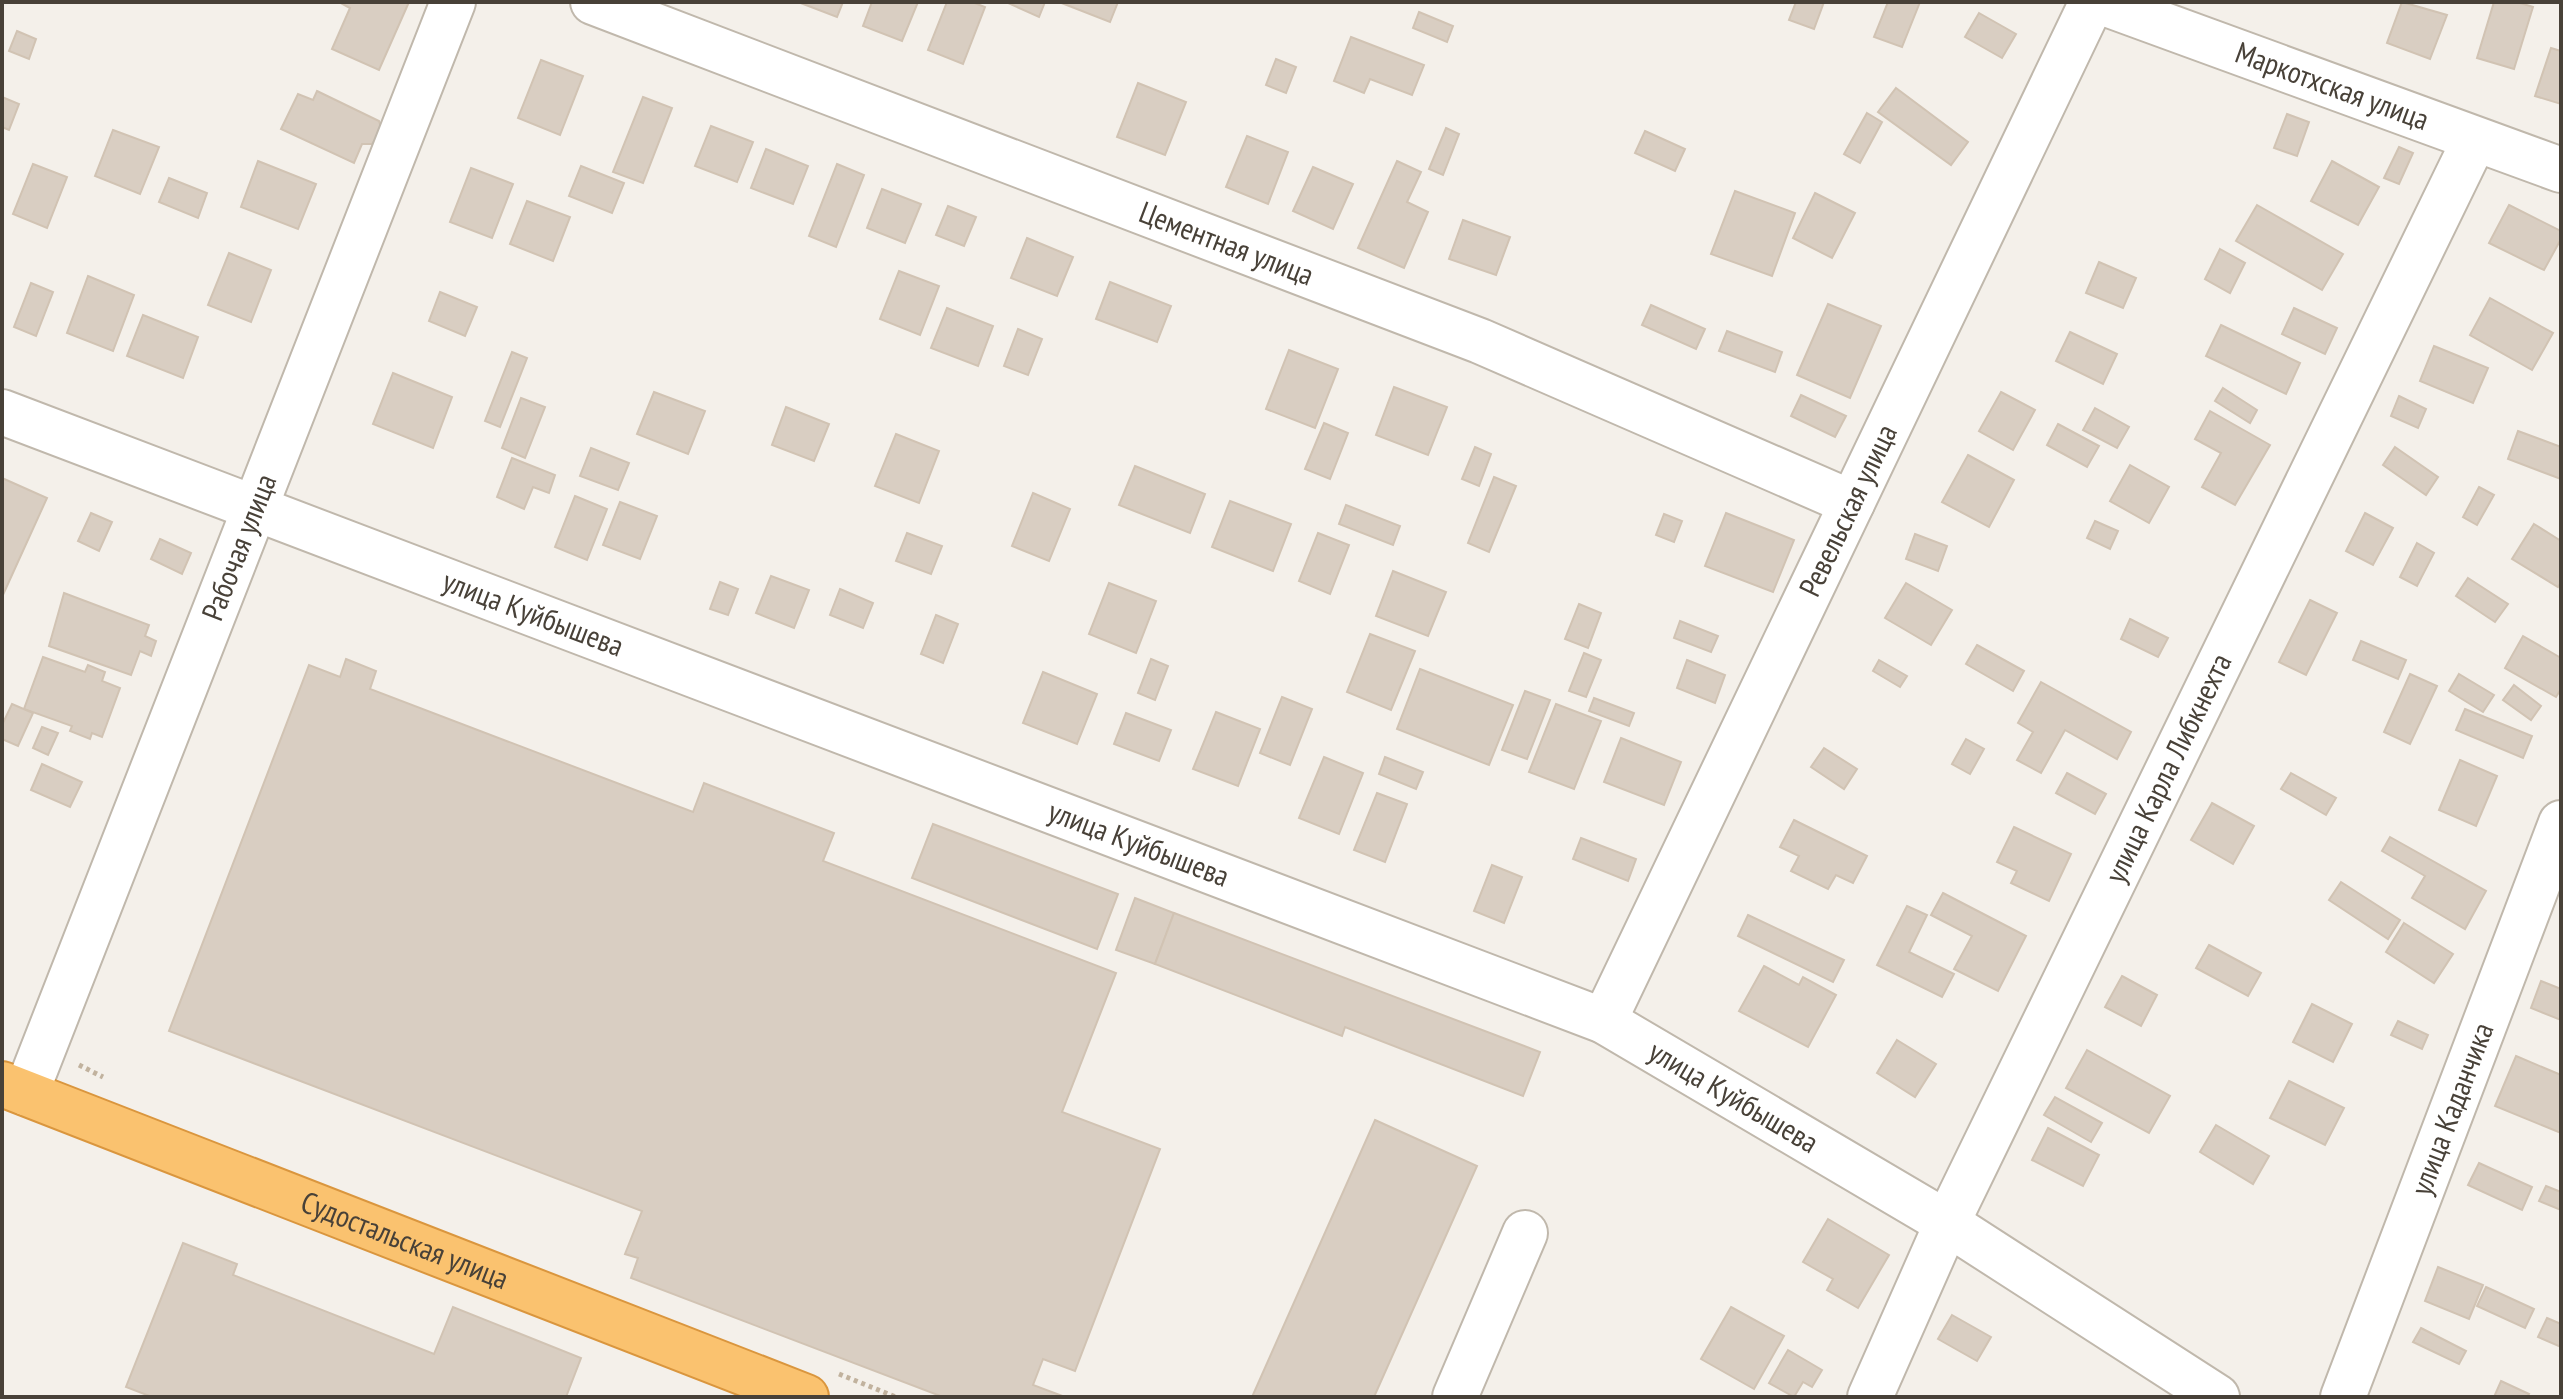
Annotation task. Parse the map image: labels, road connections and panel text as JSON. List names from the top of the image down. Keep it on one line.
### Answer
{"streets":{"highway":["Судостальская улица"],"street":["Маркотхская улица","Цементная улица","Ревельская улица","Рабочая улица","улица Куйбышева","улица Карла Либкнехта","улица Каданчика"]},"crossings":[["Маркотхская улица","улица Карла Либкнехта"],["Цементная улица","Ревельская улица"],["Ревельская улица","улица Куйбышева"],["Рабочая улица","улица Куйбышева"],["Рабочая улица","Судостальская улица"],["улица Куйбышева","улица Карла Либкнехта"]]}
